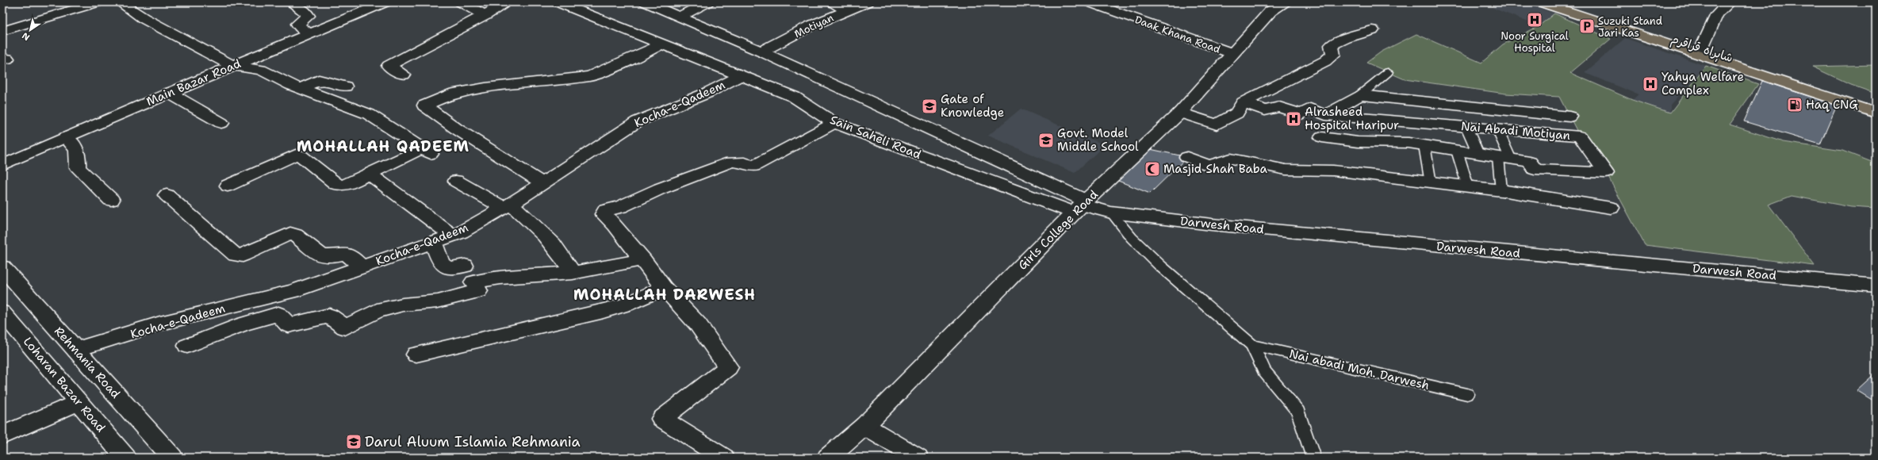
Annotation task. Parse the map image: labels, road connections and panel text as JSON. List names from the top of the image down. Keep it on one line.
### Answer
{"streets":{"highway":["شاہراہ قراقرم"],"street":["Motiyan","Daak Khana Road","Main Bazar Road","Kocha-e-Qadeem","Nai Abadi Motiyan","Sain Saheli Road","Darwesh Road","Girls College Road","Rehmania Road","Loharan Bazar Road"],"lane":["Nai abadi Moh. Darwesh"]},"crossings":[["Daak Khana Road","Girls College Road"],["Kocha-e-Qadeem","Sain Saheli Road"],["Kocha-e-Qadeem","Rehmania Road"],["Sain Saheli Road","Darwesh Road"],["Sain Saheli Road","Girls College Road"],["Darwesh Road","Girls College Road"],["Darwesh Road","Nai abadi Moh. Darwesh"]],"districts":["MOHALLAH QADEEM","MOHALLAH DARWESH"],"places":{"hospital":["Noor Surgical Hospital","Yahya Welfare Complex","Alrasheed Hospital Haripur"],"parking":["Suzuki Stand Jari Kas"],"fuel station":["Haq CNG"],"school or university":["Gate of Knowledge","Govt. Model Middle School","Darul Aluum Islamia Rehmania"],"mosque":["Masjid Shah Baba"]},"north":"bottom left"}
